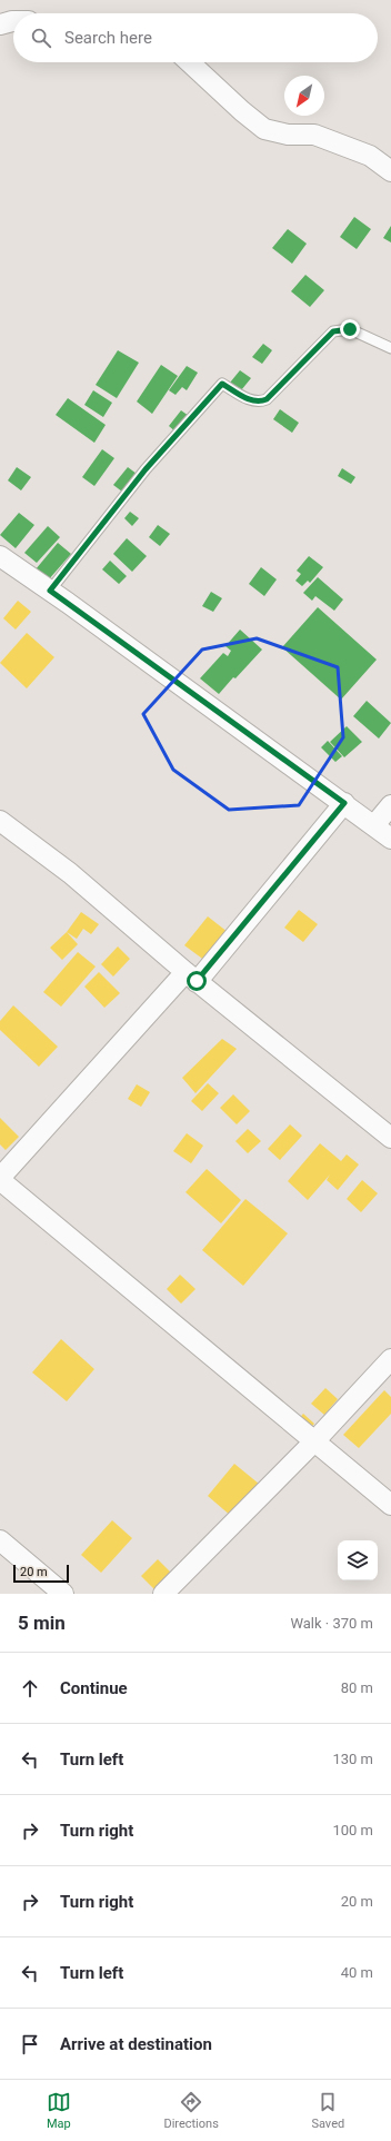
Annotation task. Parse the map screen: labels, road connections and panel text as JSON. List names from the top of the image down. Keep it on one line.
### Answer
{"scale_bar":"20 m","north":"bottom left","page":{"search":"Search here","scale":"20 m","heading":["5 min","Walk · 370 m"],"list":[["Continue","80 m"],["Turn left","130 m"],["Turn right","100 m"],["Turn right","20 m"],["Turn left","40 m"],"Arrive at destination"],"nav":["Map","Directions","Saved"]}}
